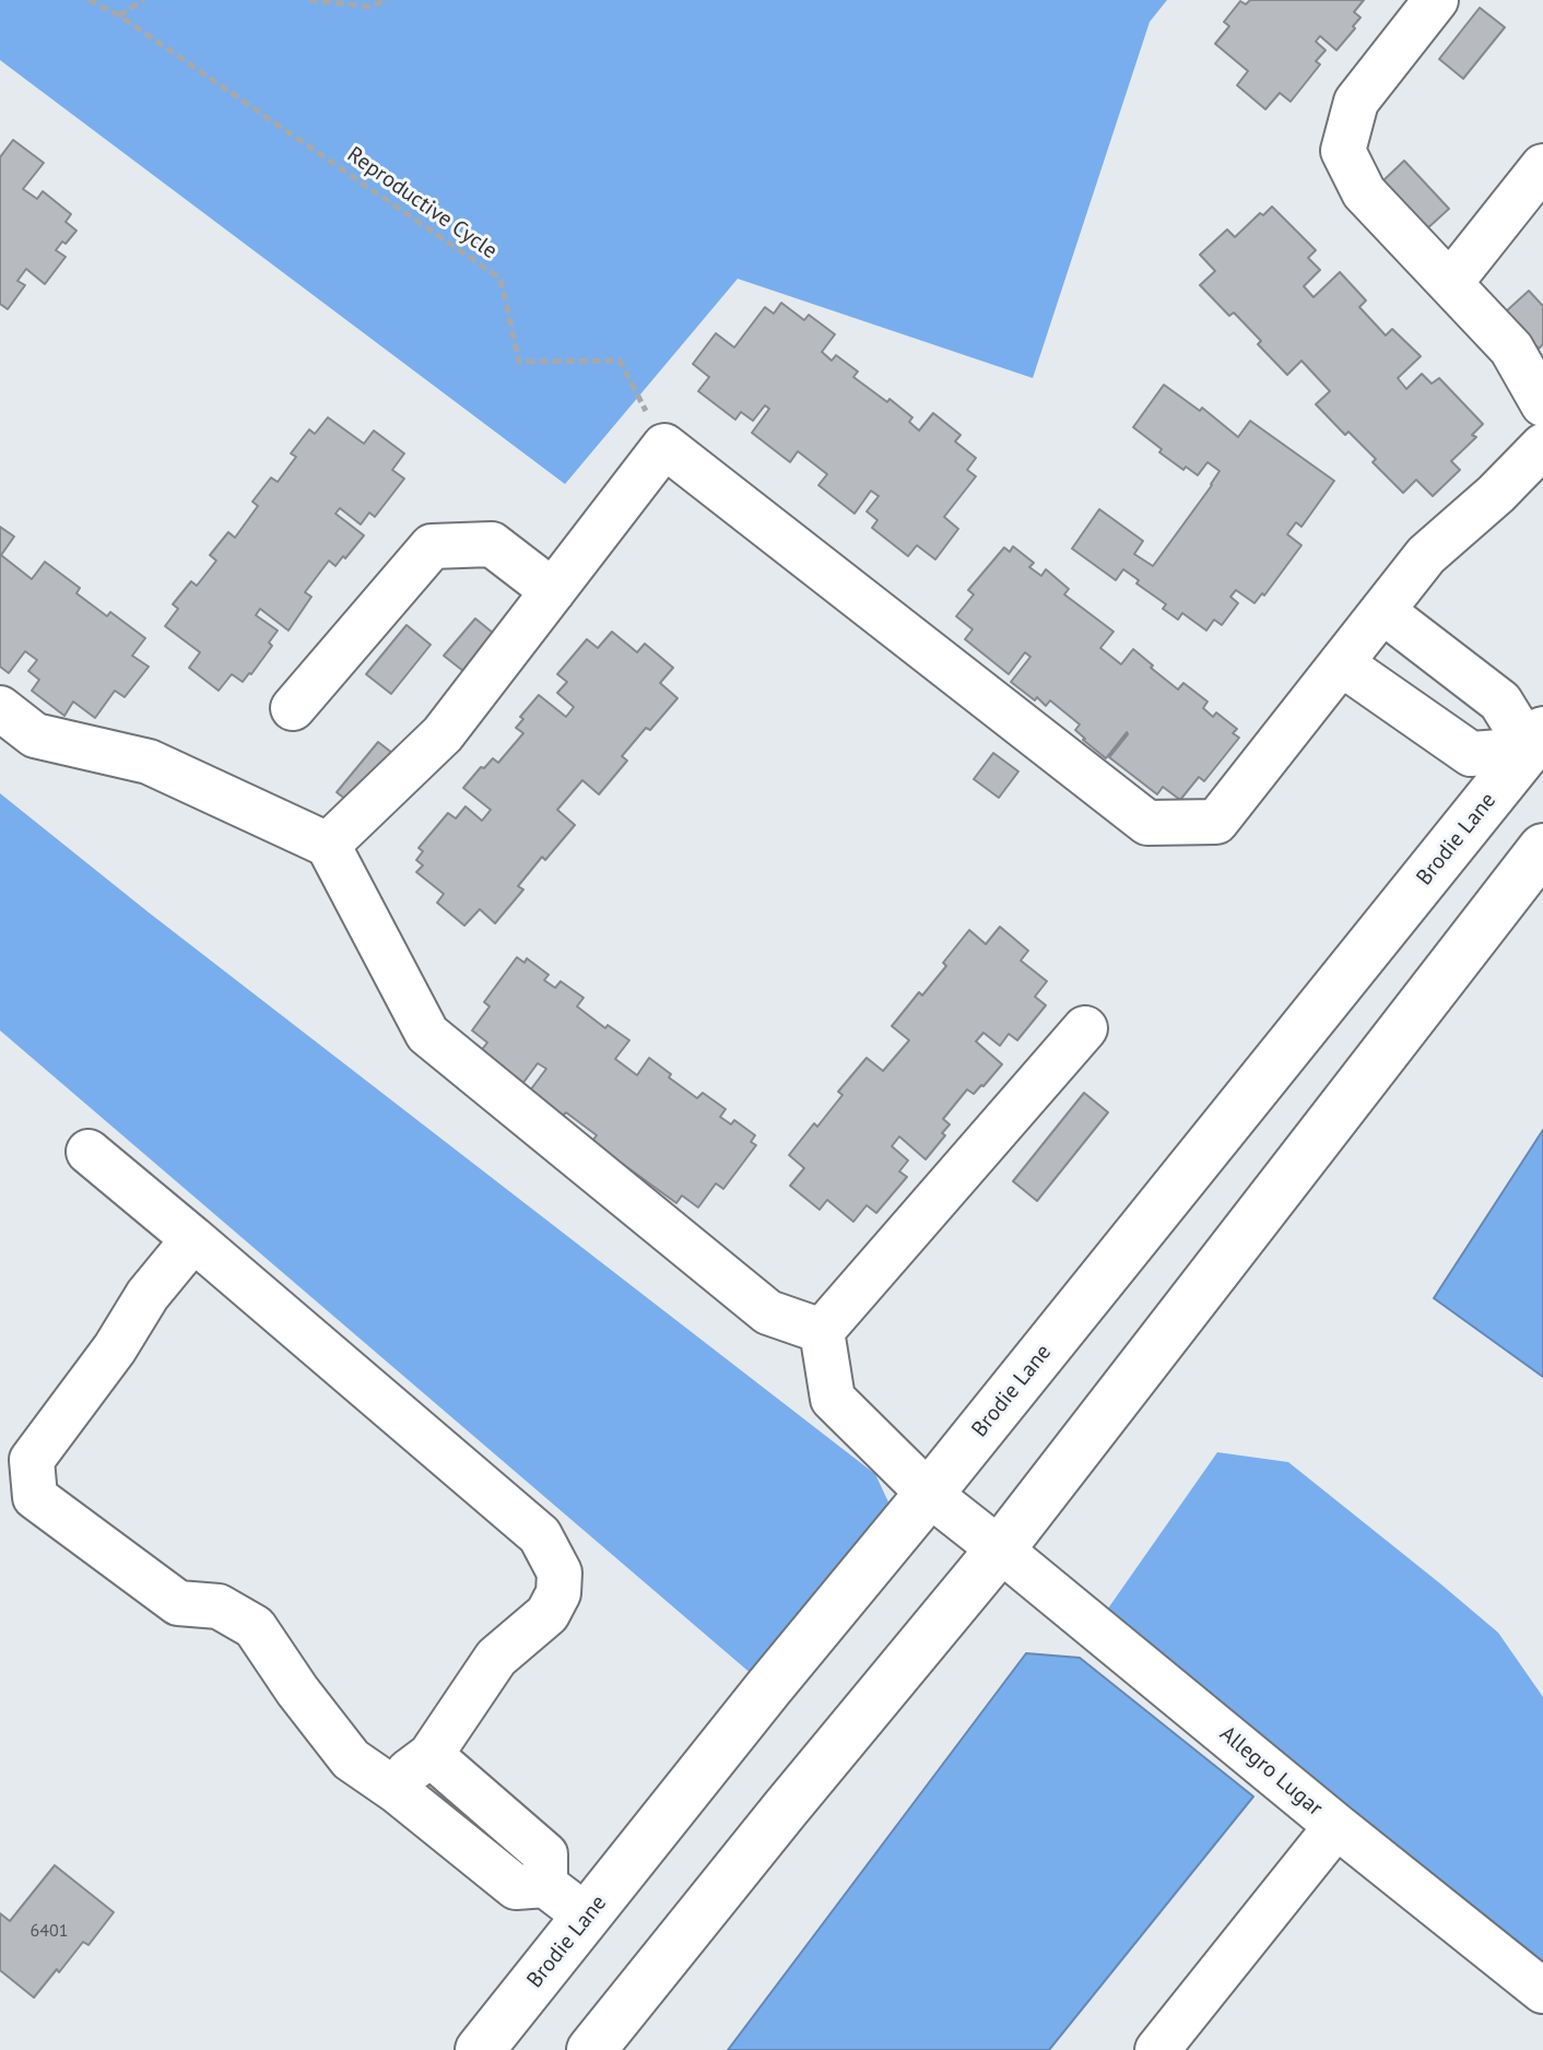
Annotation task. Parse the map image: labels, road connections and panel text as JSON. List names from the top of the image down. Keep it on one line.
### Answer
{"streets":{"main road":["Brodie Lane"],"street":["Allegro Lugar"],"path":["Reproductive Cycle"]},"crossings":[["Brodie Lane","Allegro Lugar"]],"house_numbers":["6401"]}
